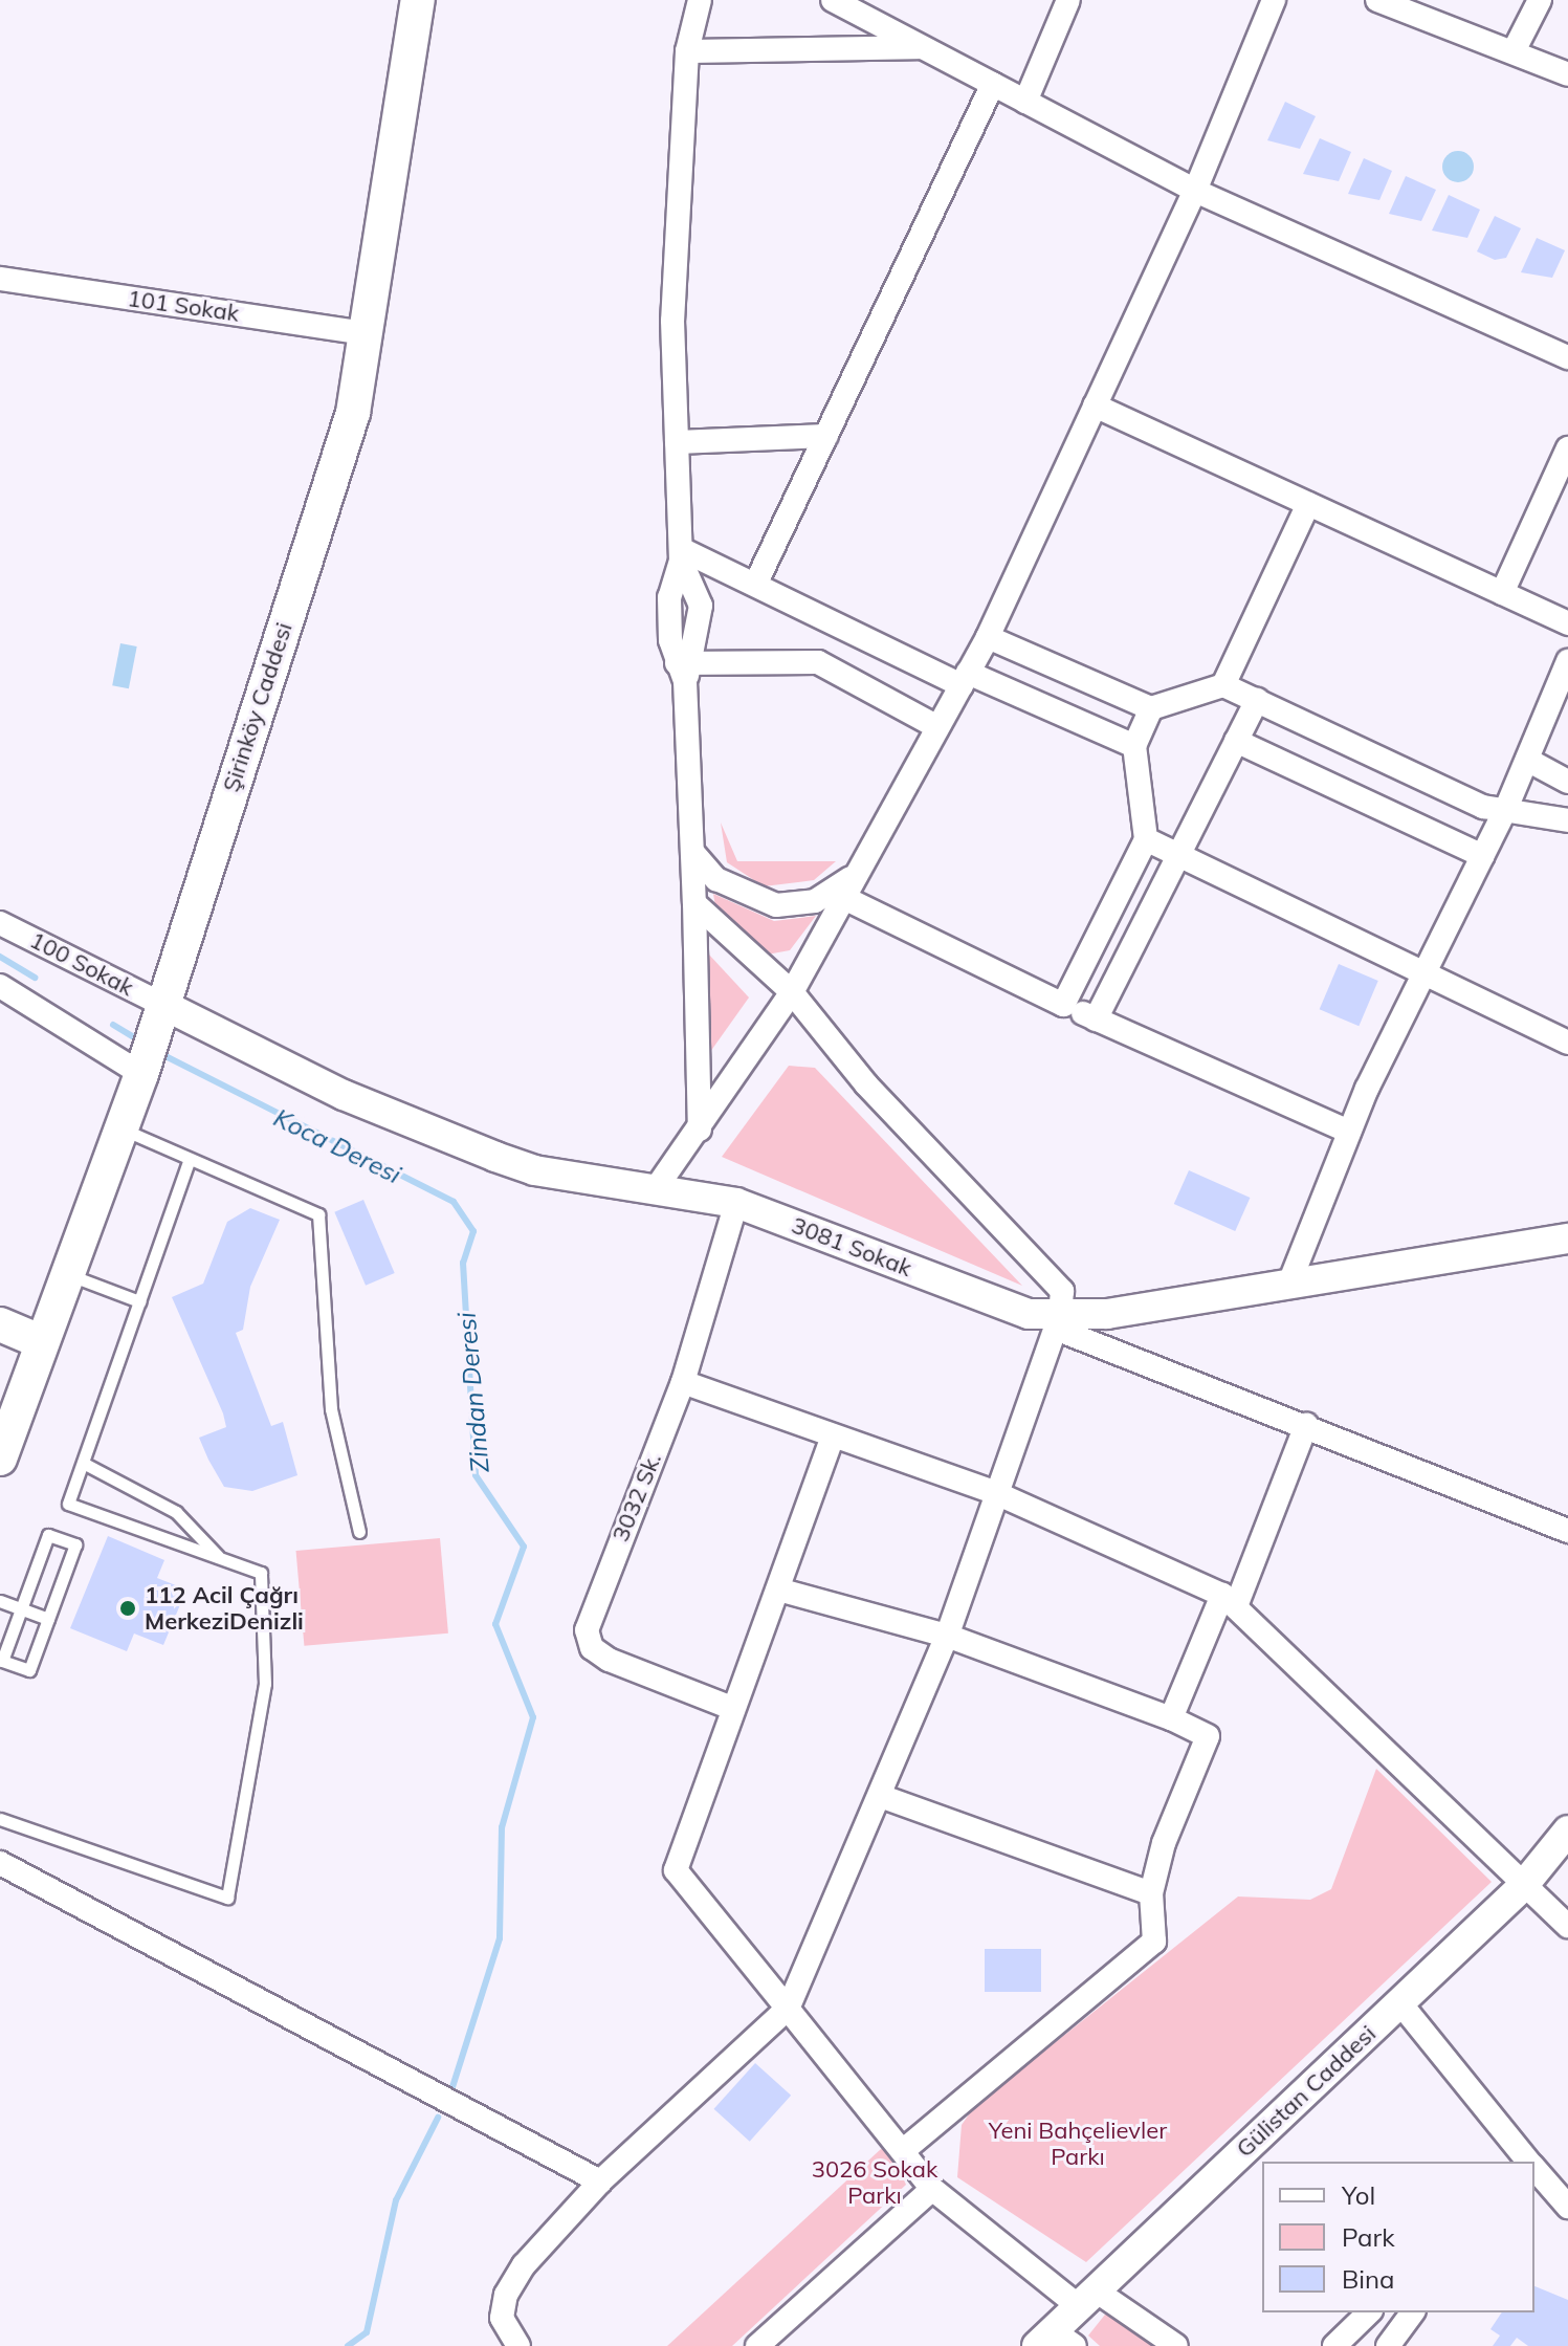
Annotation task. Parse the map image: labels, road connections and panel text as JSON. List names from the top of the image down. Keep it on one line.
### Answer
{"streets":{"main road":["Şirinköy Caddesi"],"street":["101 Sokak","100 Sokak","3081 Sokak","3032 Sk.","Gülistan Caddesi"]},"crossings":[["101 Sokak","Şirinköy Caddesi"],["Şirinköy Caddesi","100 Sokak"],["Şirinköy Caddesi","3081 Sokak"],["100 Sokak","3081 Sokak"],["3081 Sokak","3032 Sk."]],"water":["Koca Deresi","Zindan Deresi"],"parks":["Yeni Bahçelievler Parkı","3026 Sokak Parkı"],"places":["112 Acil Çağrı MerkeziDenizli"],"legend":["Yol","Park","Bina"]}
